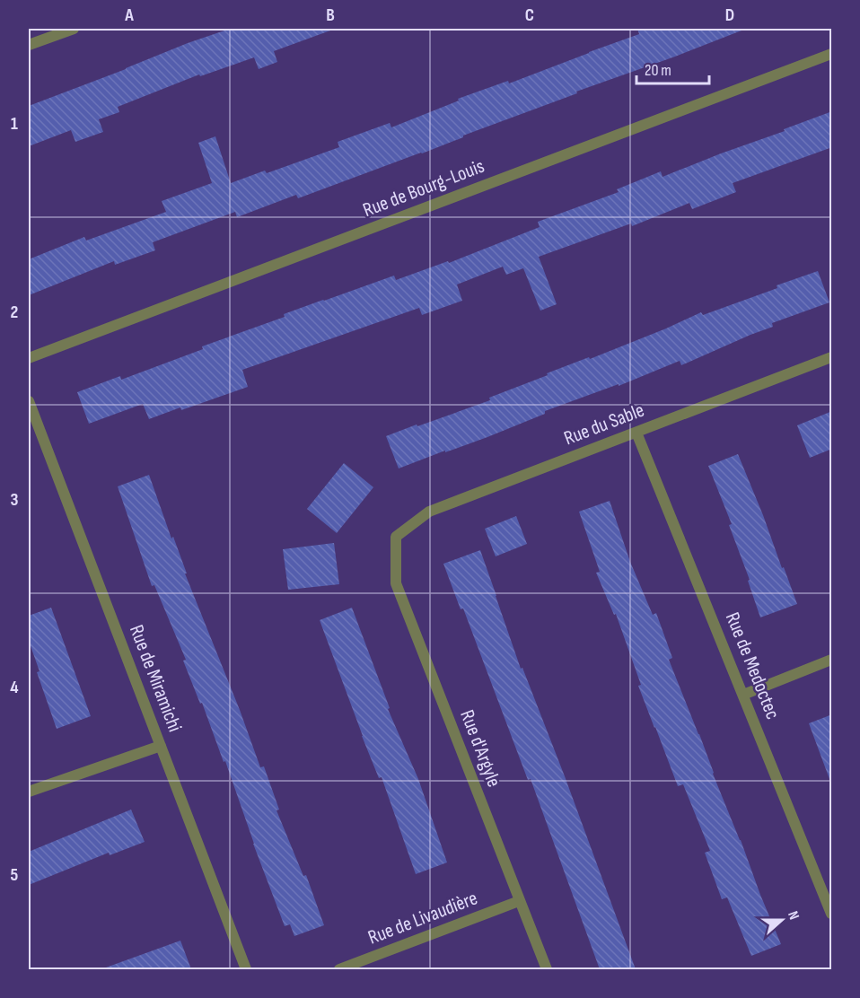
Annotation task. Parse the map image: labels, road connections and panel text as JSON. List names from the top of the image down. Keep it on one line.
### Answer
{"streets":{"street":["Rue de Bourg-Louis","Rue du Sable","Rue de Medoctec","Rue de Miramichi","Rue d'Argyle","Rue de Livaudière"]},"crossings":[["Rue du Sable","Rue de Medoctec"],["Rue du Sable","Rue d'Argyle"],["Rue d'Argyle","Rue de Livaudière"]],"scale_bar":"20 m","north":"right","grid":{"columns":["A","B","C","D"],"rows":["1","2","3","4","5"]}}
